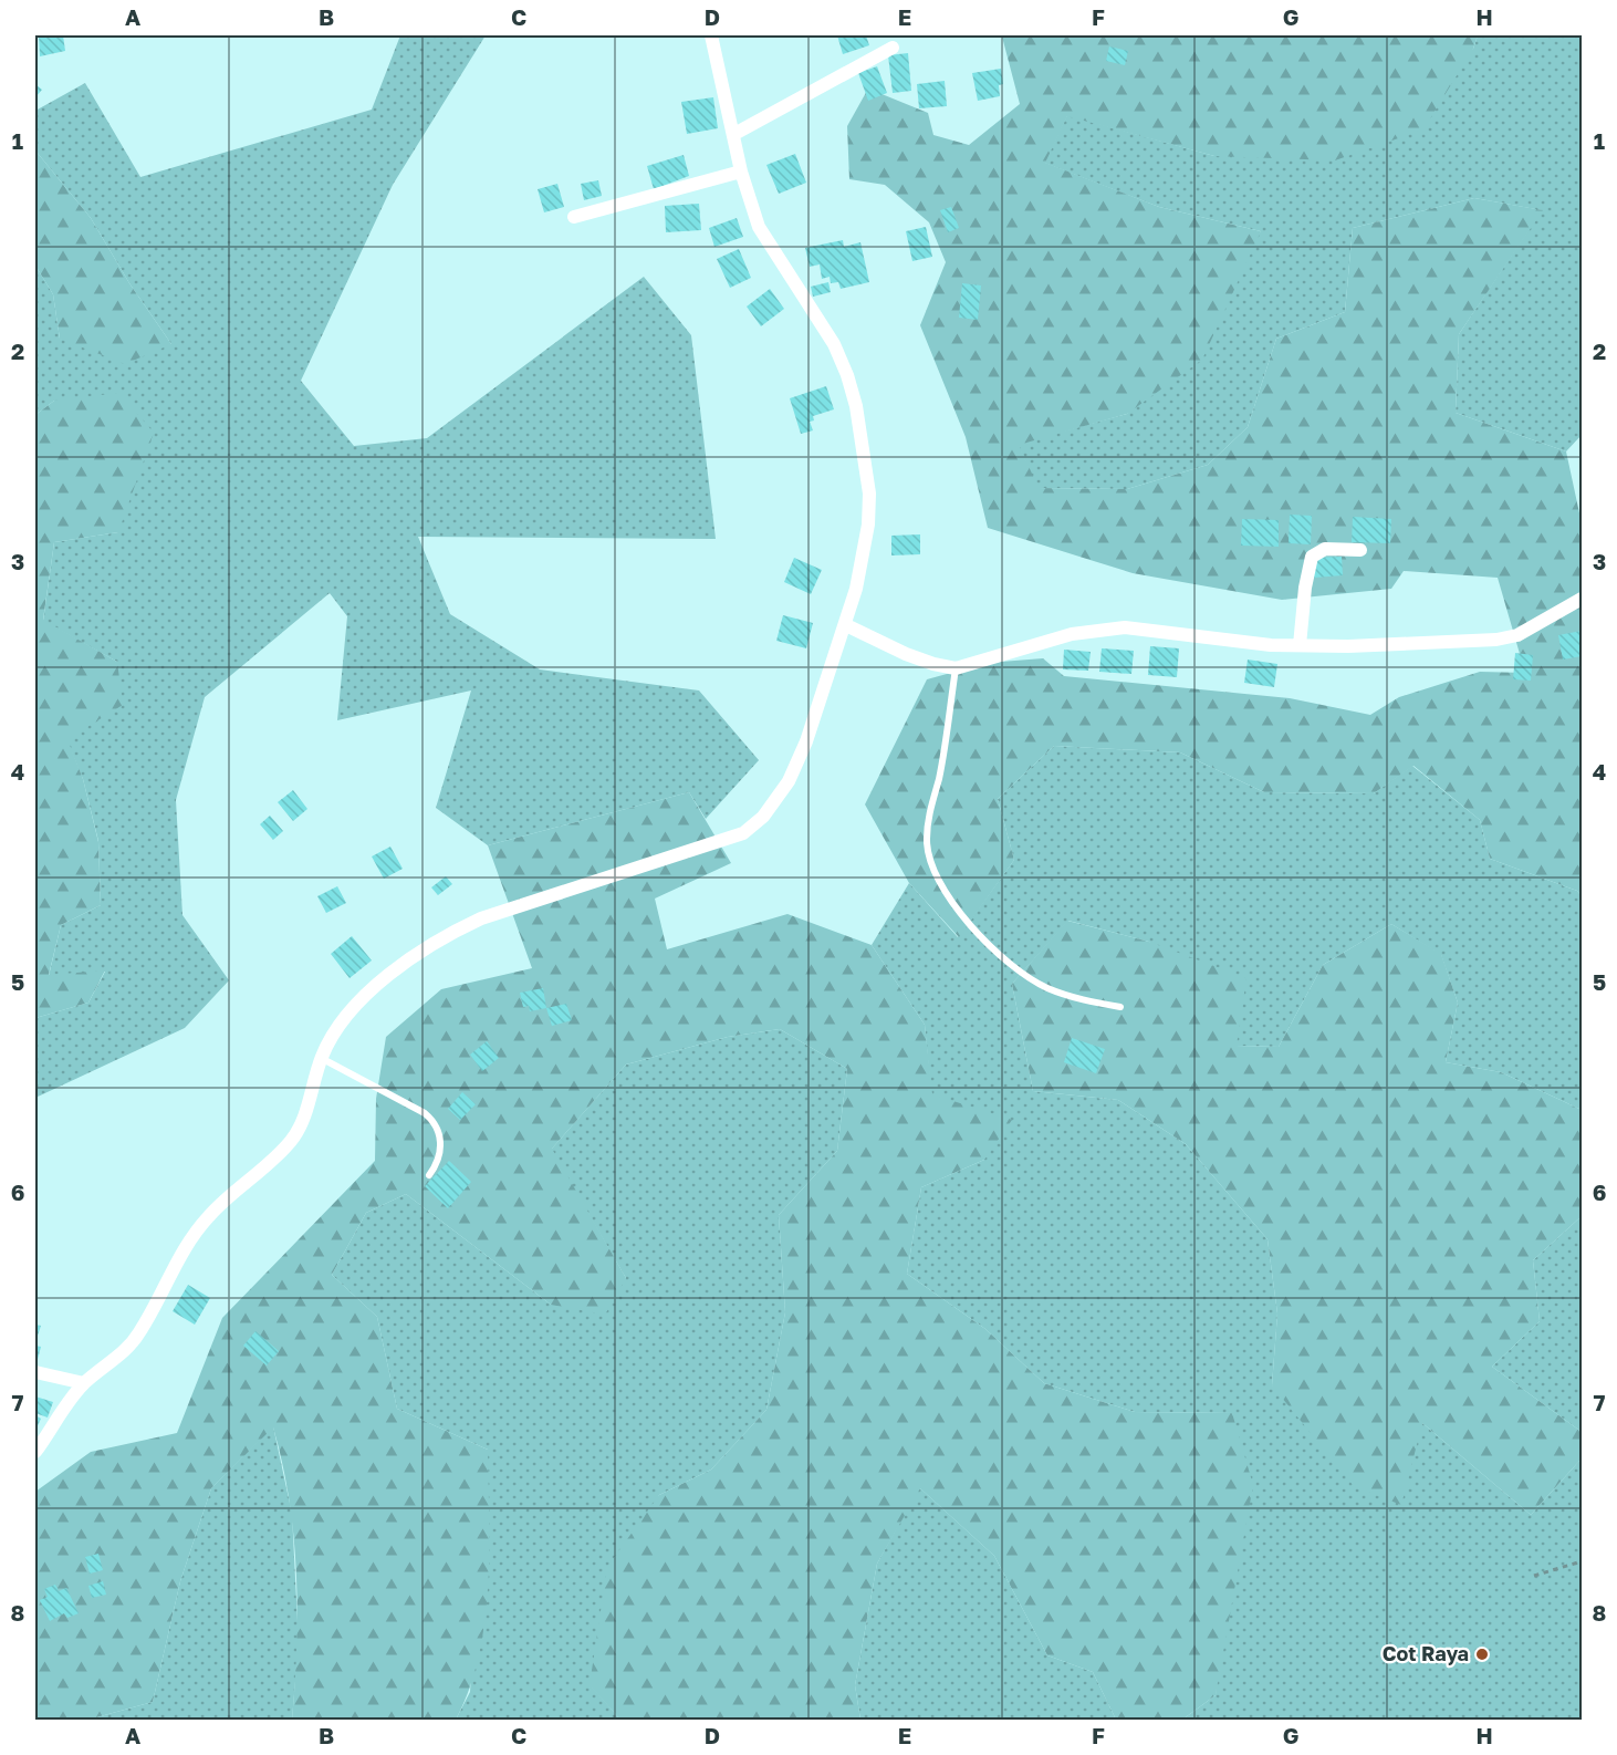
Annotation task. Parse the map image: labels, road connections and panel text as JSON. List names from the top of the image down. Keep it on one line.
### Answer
{"places":["Cot Raya"],"grid":{"columns":["A","B","C","D","E","F","G","H"],"rows":["1","2","3","4","5","6","7","8"]}}
